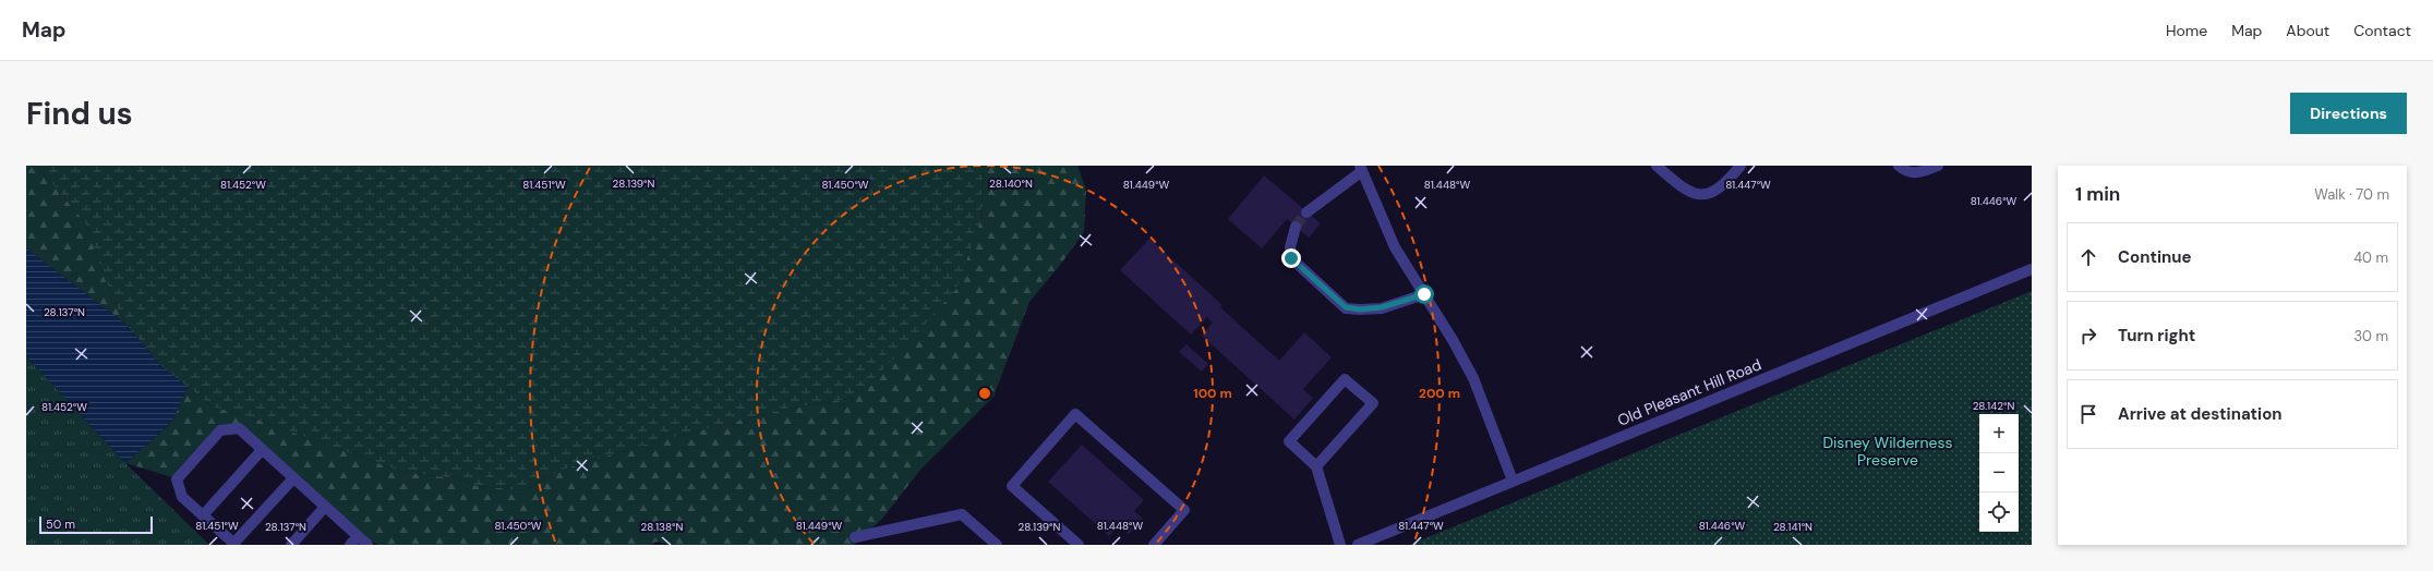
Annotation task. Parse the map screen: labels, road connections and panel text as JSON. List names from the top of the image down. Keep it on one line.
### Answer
{"streets":{"street":["Old Pleasant Hill Road"]},"parks":["Disney Wilderness Preserve"],"scale_bar":"50 m","page":{"header":"Map","nav":["Home","Map","About","Contact"],"buttons":"Directions","title":"Find us","heading":["1 min","Walk · 70 m"],"list":[["Continue","40 m"],["Turn right","30 m"],"Arrive at destination"],"map_buttons":["+","−"],"scale":"50 m"},"coordinates":["28.139°N","28.140°N","81.452°W","81.451°W","81.450°W","81.449°W","81.448°W","81.447°W","81.446°W","28.137°N","28.142°N","28.138°N","28.141°N"],"rings":["100 m","200 m"]}
